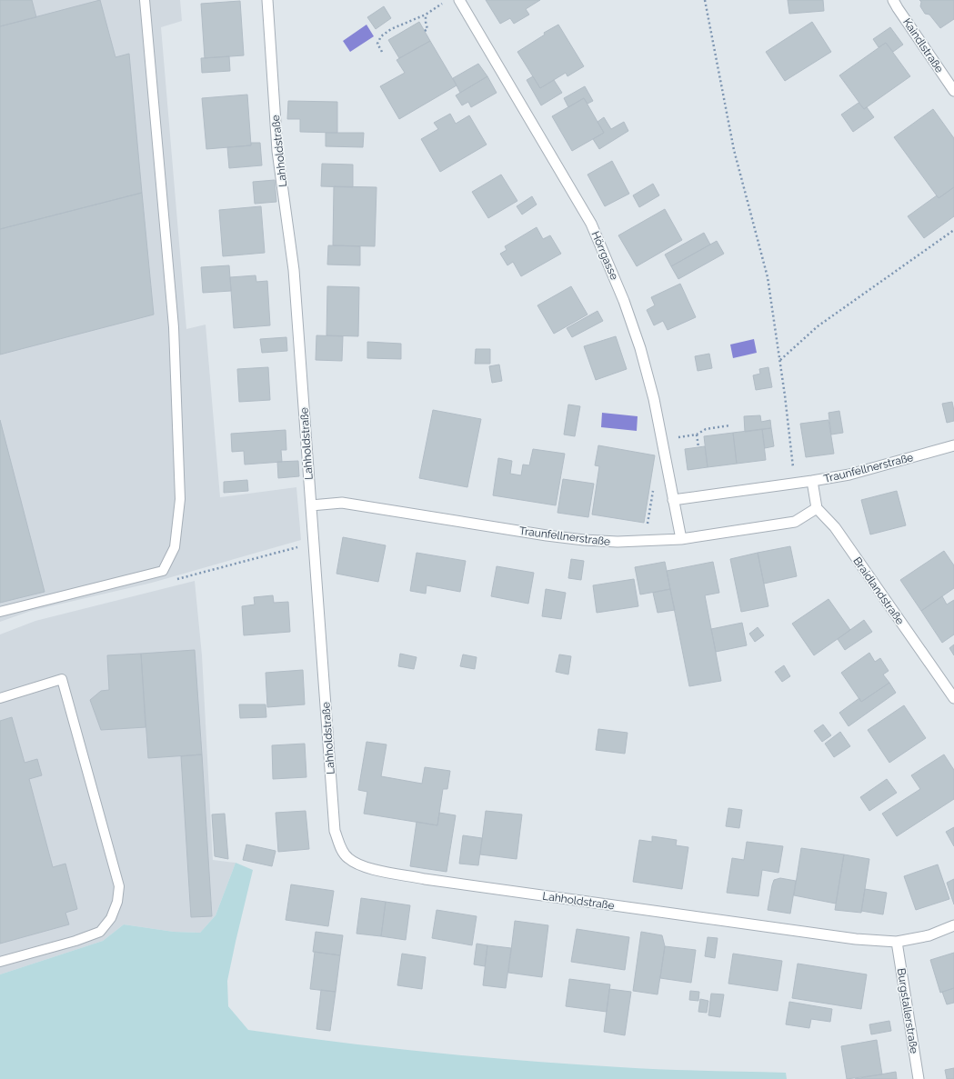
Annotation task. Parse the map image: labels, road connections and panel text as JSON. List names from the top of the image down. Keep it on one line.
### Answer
{"streets":{"street":["Kaindlstraße","Lahholdstraße","Hörrgasse","Traunfellnerstraße","Braidlandstraße","Burgstallerstraße"]},"crossings":[["Lahholdstraße","Traunfellnerstraße"],["Lahholdstraße","Burgstallerstraße"],["Hörrgasse","Traunfellnerstraße"],["Traunfellnerstraße","Braidlandstraße"]]}
